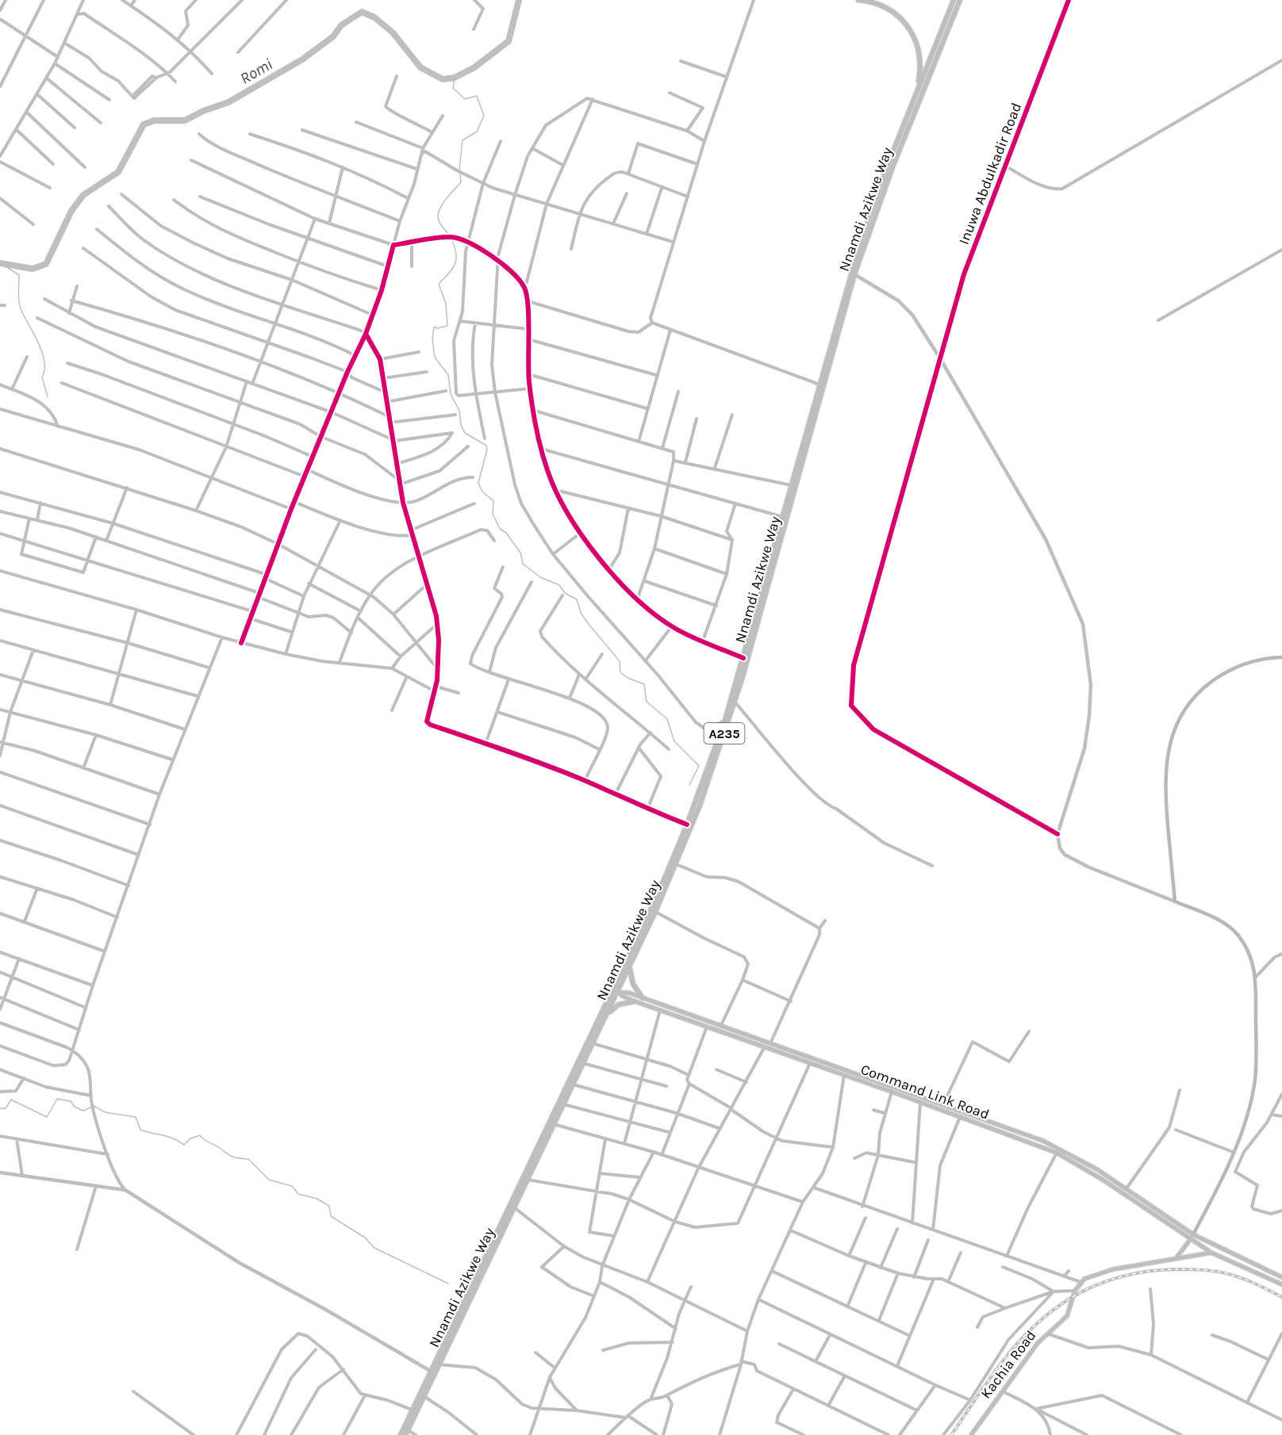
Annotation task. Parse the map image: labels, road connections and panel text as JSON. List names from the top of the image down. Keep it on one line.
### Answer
{"streets":{"highway":["Nnamdi Azikwe Way","A235"],"main road":["Command Link Road","Kachia Road"],"street":["Inuwa Abdulkadir Road"]},"crossings":[["Nnamdi Azikwe Way","Command Link Road"]],"water":["Romi"]}
